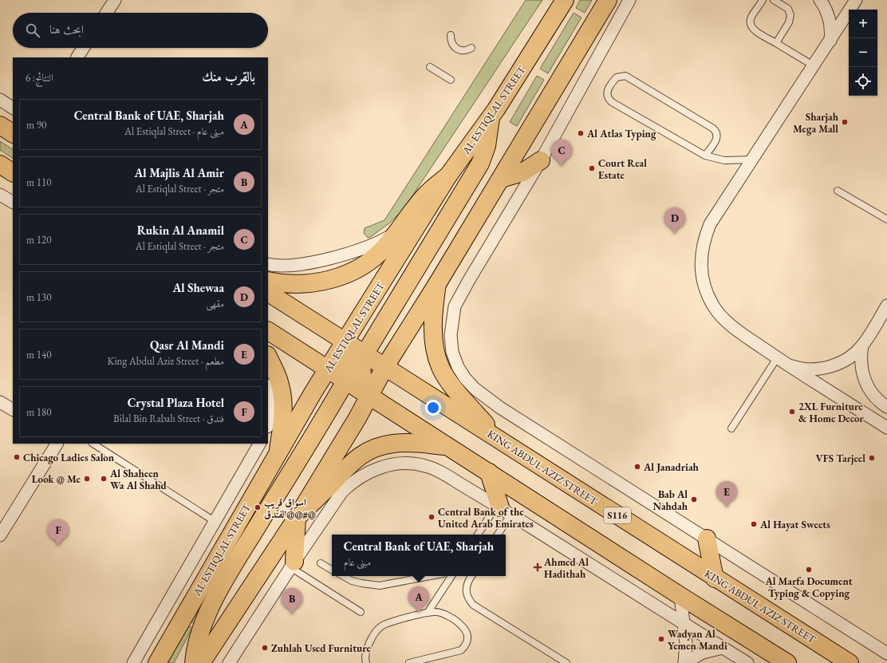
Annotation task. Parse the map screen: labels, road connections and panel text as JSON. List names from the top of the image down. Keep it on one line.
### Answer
{"streets":{"main road":["AL ESTIQLAL STREET","KING ABDUL AZIZ STREET","S116"]},"crossings":[["AL ESTIQLAL STREET","KING ABDUL AZIZ STREET"]],"places":{"other":["Sharjah Mega Mall","Al Atlas Typing","Court Real Estate","2XL Furniture & Home Decor","Chicago Ladies Salon","VFS Tarjeel","Al Janadriah","Look @ Me","Al Shaheen Wa Al Shahd","Bab Al Nahdah","اسواق قريب الفندق@@#@","Central Bank of the United Arab Emirates","Al Hayat Sweets","Al Marfa Document Typing & Copying","Wadyan Al Yemen Mandi","Zuhlah Used Furniture"],"health":["Ahmed Al Hadithah"]},"page":{"map_buttons":["+","−"],"search":"ابحث هنا","heading":["بالقرب منك","النتائج: 6"],"list":[{"mark":"A","name":"Central Bank of UAE, Sharjah","note":"مبنى عام · Al Estiqlal Street","value":"90 m"},{"mark":"B","name":"Al Majlis Al Amir","note":"متجر · Al Estiqlal Street","value":"110 m"},{"mark":"C","name":"Rukin Al Anamil","note":"متجر · Al Estiqlal Street","value":"120 m"},{"mark":"D","name":"Al Shewaa","note":"مقهى","value":"130 m"},{"mark":"E","name":"Qasr Al Mandi","note":"مطعم · King Abdul Aziz Street","value":"140 m"},{"mark":"F","name":"Crystal Plaza Hotel","note":"فندق · Bilal Bin Rabah Street","value":"180 m"}],"pins":["C","D","E","F","A","B"],"popup":["Central Bank of UAE, Sharjah","مبنى عام"]}}
